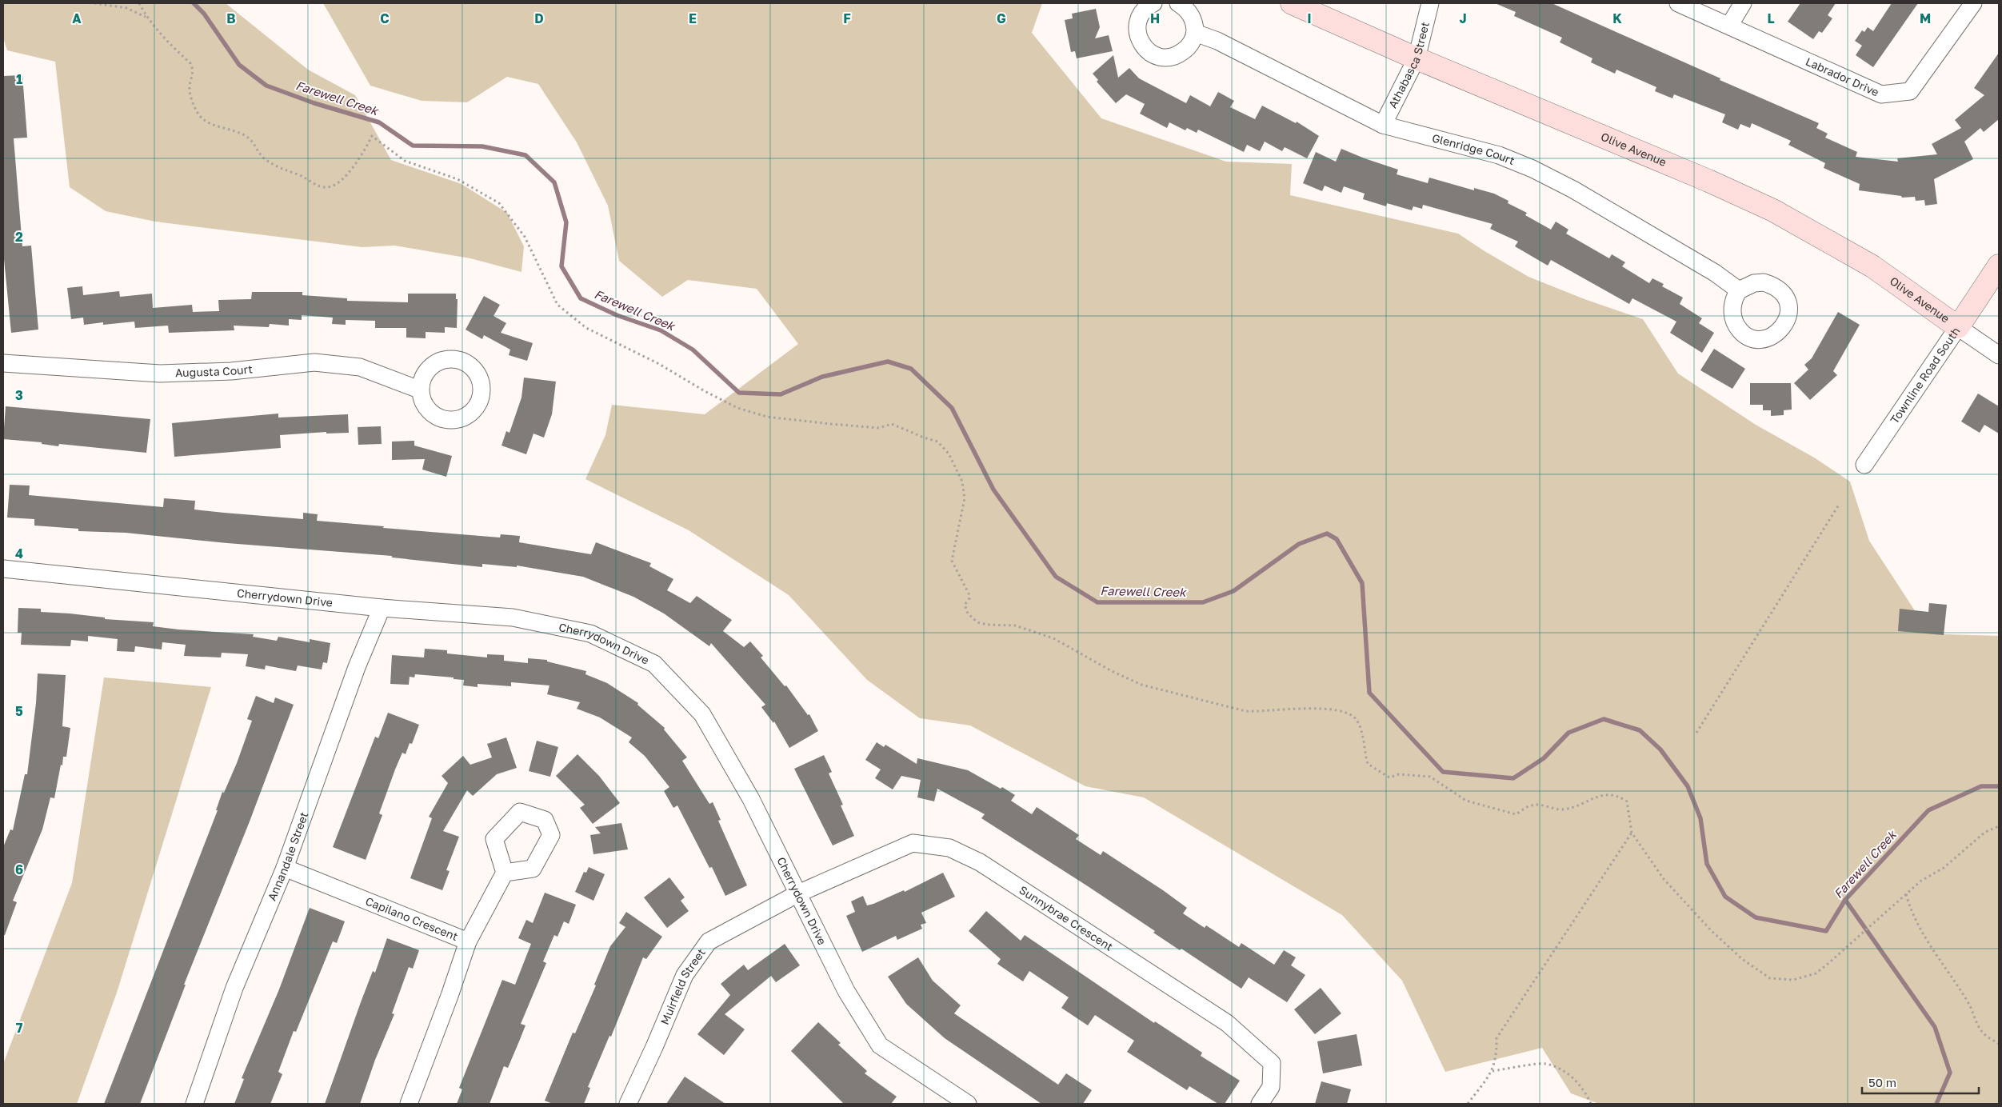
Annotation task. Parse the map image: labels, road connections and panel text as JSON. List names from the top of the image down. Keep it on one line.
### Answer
{"streets":{"main road":["Olive Avenue","Townline Road South"],"street":["Athabasca Street","Labrador Drive","Glenridge Court","Augusta Court","Cherrydown Drive","Annandale Street","Sunnybrae Crescent","Capilano Crescent","Muirfield Street"]},"crossings":[["Athabasca Street","Glenridge Court"],["Athabasca Street","Olive Avenue"],["Olive Avenue","Townline Road South"],["Cherrydown Drive","Annandale Street"],["Cherrydown Drive","Sunnybrae Crescent"],["Cherrydown Drive","Muirfield Street"],["Annandale Street","Capilano Crescent"],["Sunnybrae Crescent","Muirfield Street"]],"water":["Farewell Creek"],"scale_bar":"50 m","grid":{"columns":["A","B","C","D","E","F","G","H","I","J","K","L","M"],"rows":["1","2","3","4","5","6","7"]}}
